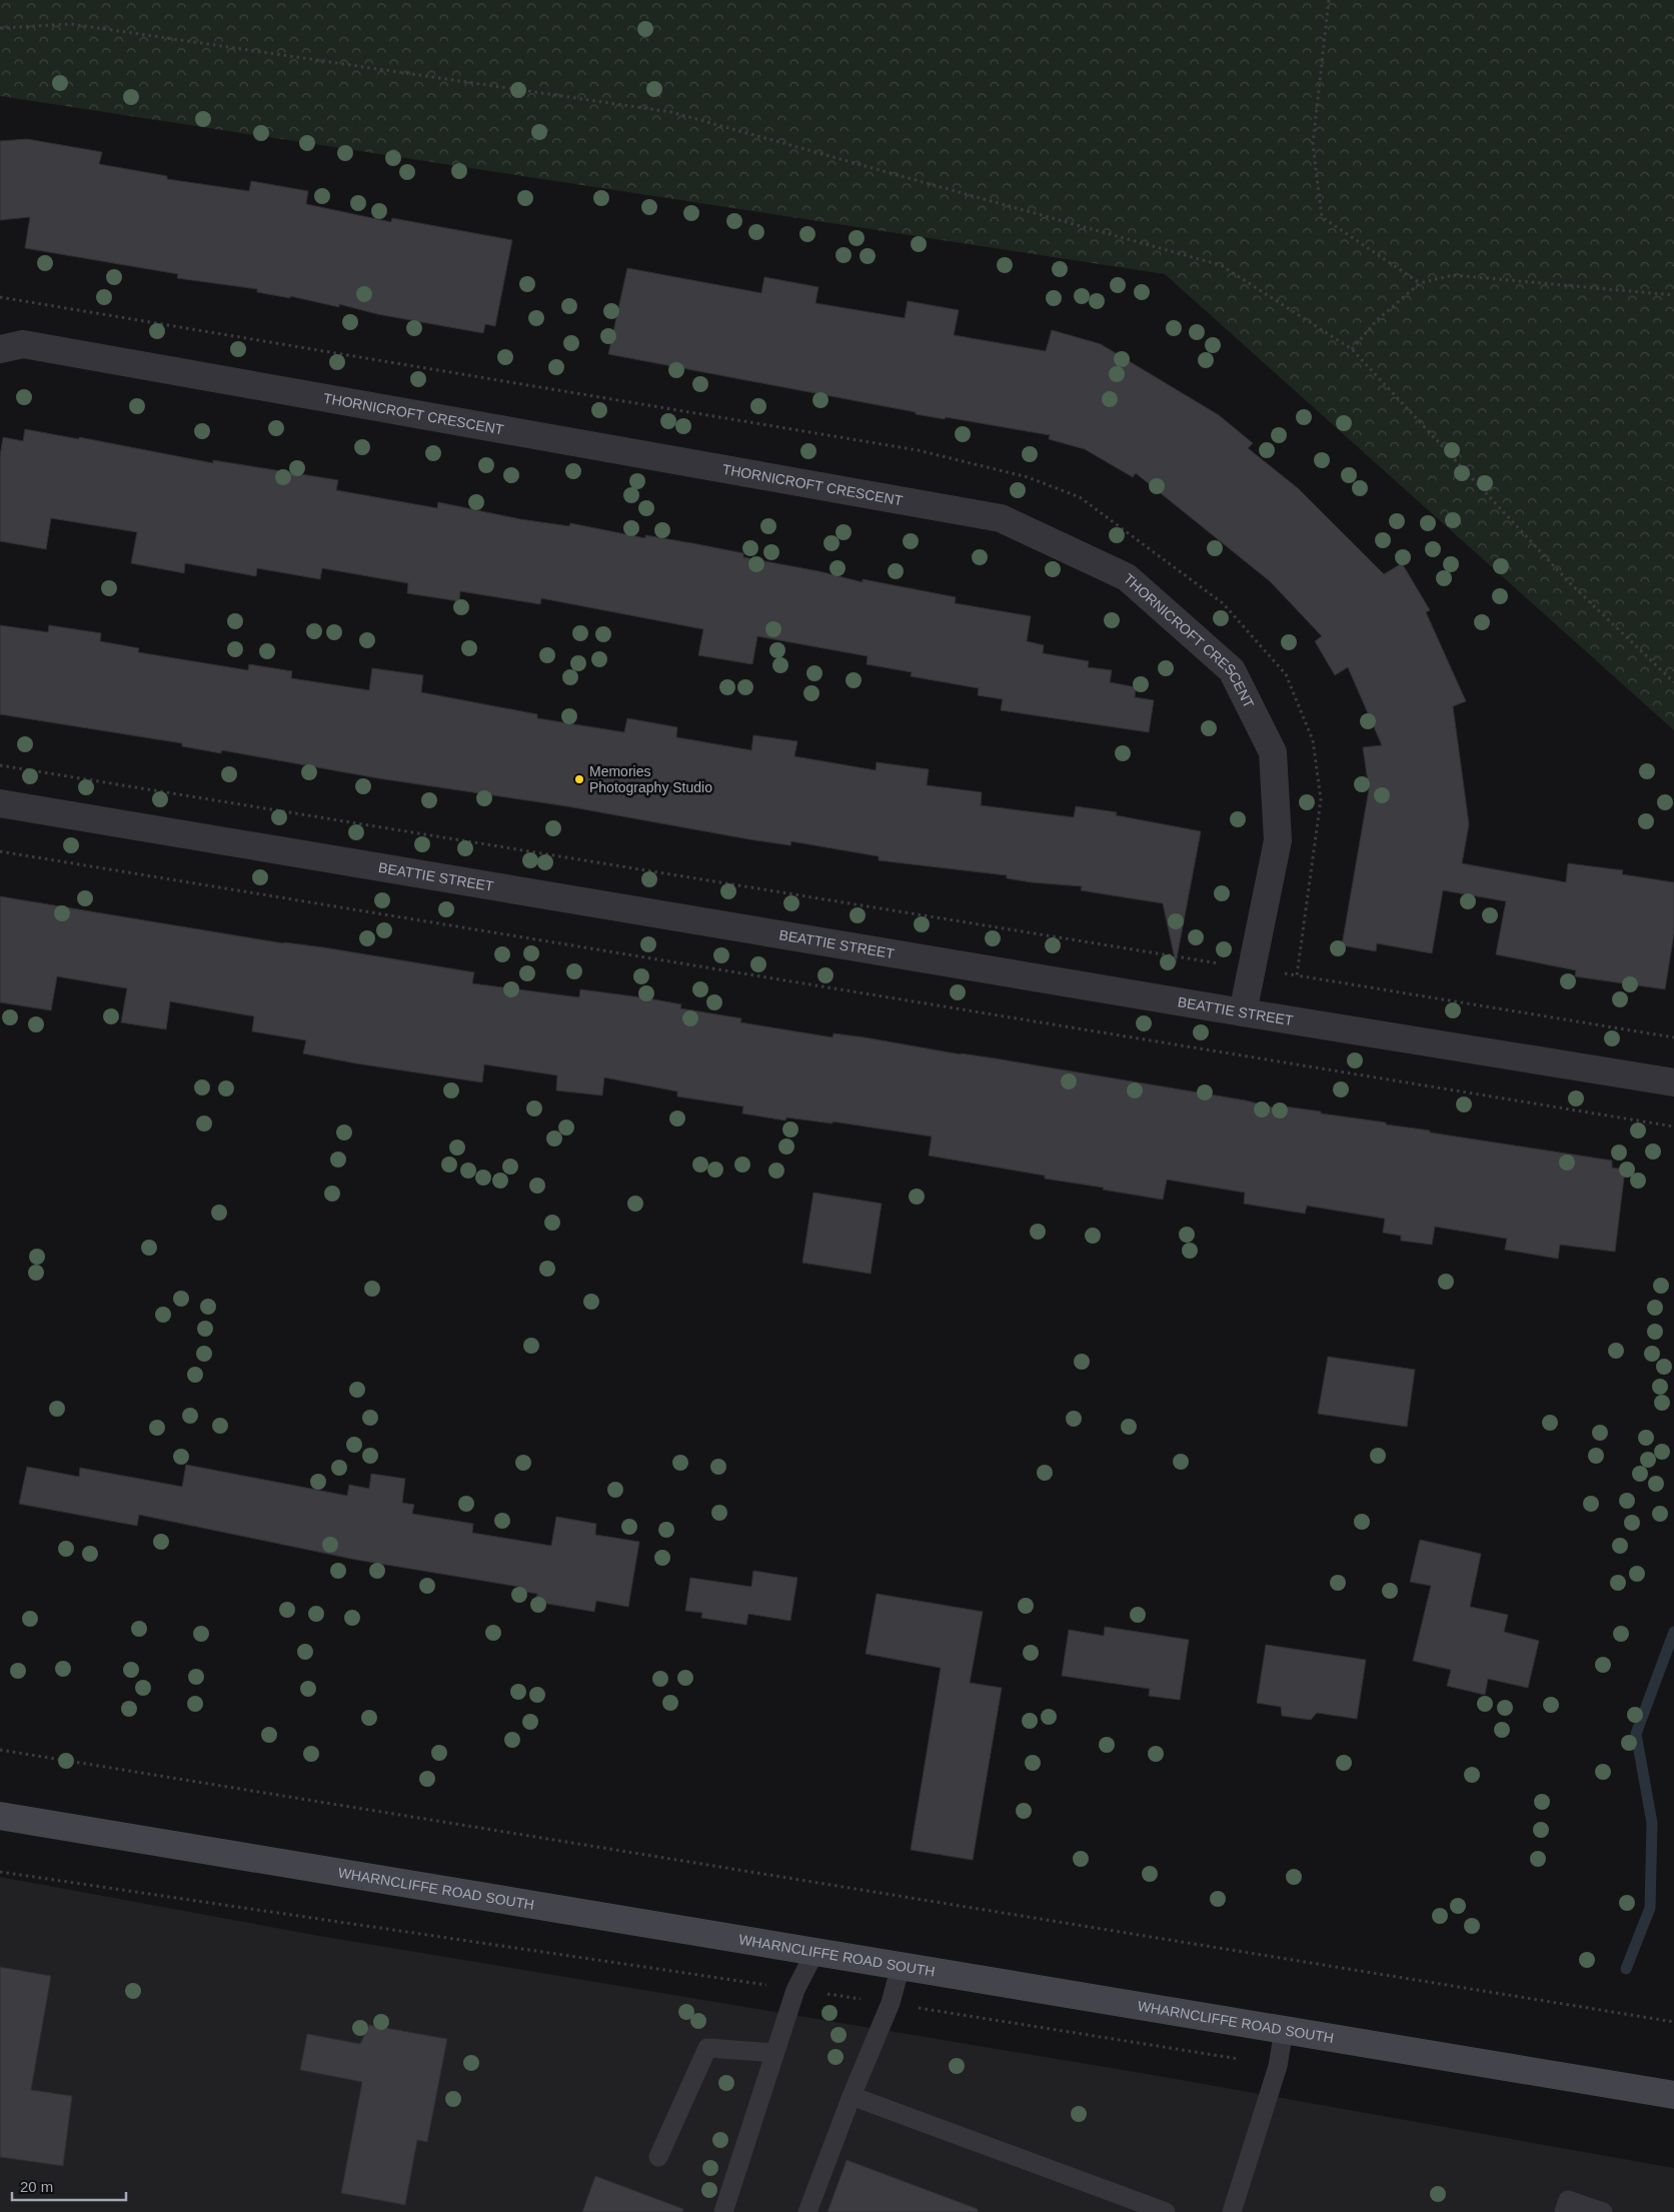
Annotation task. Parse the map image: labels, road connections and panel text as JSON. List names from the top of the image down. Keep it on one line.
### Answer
{"streets":{"main road":["WHARNCLIFFE ROAD SOUTH"],"street":["THORNICROFT CRESCENT","BEATTIE STREET"]},"crossings":[["THORNICROFT CRESCENT","BEATTIE STREET"]],"places":["Memories Photography Studio"],"scale_bar":"20 m"}
